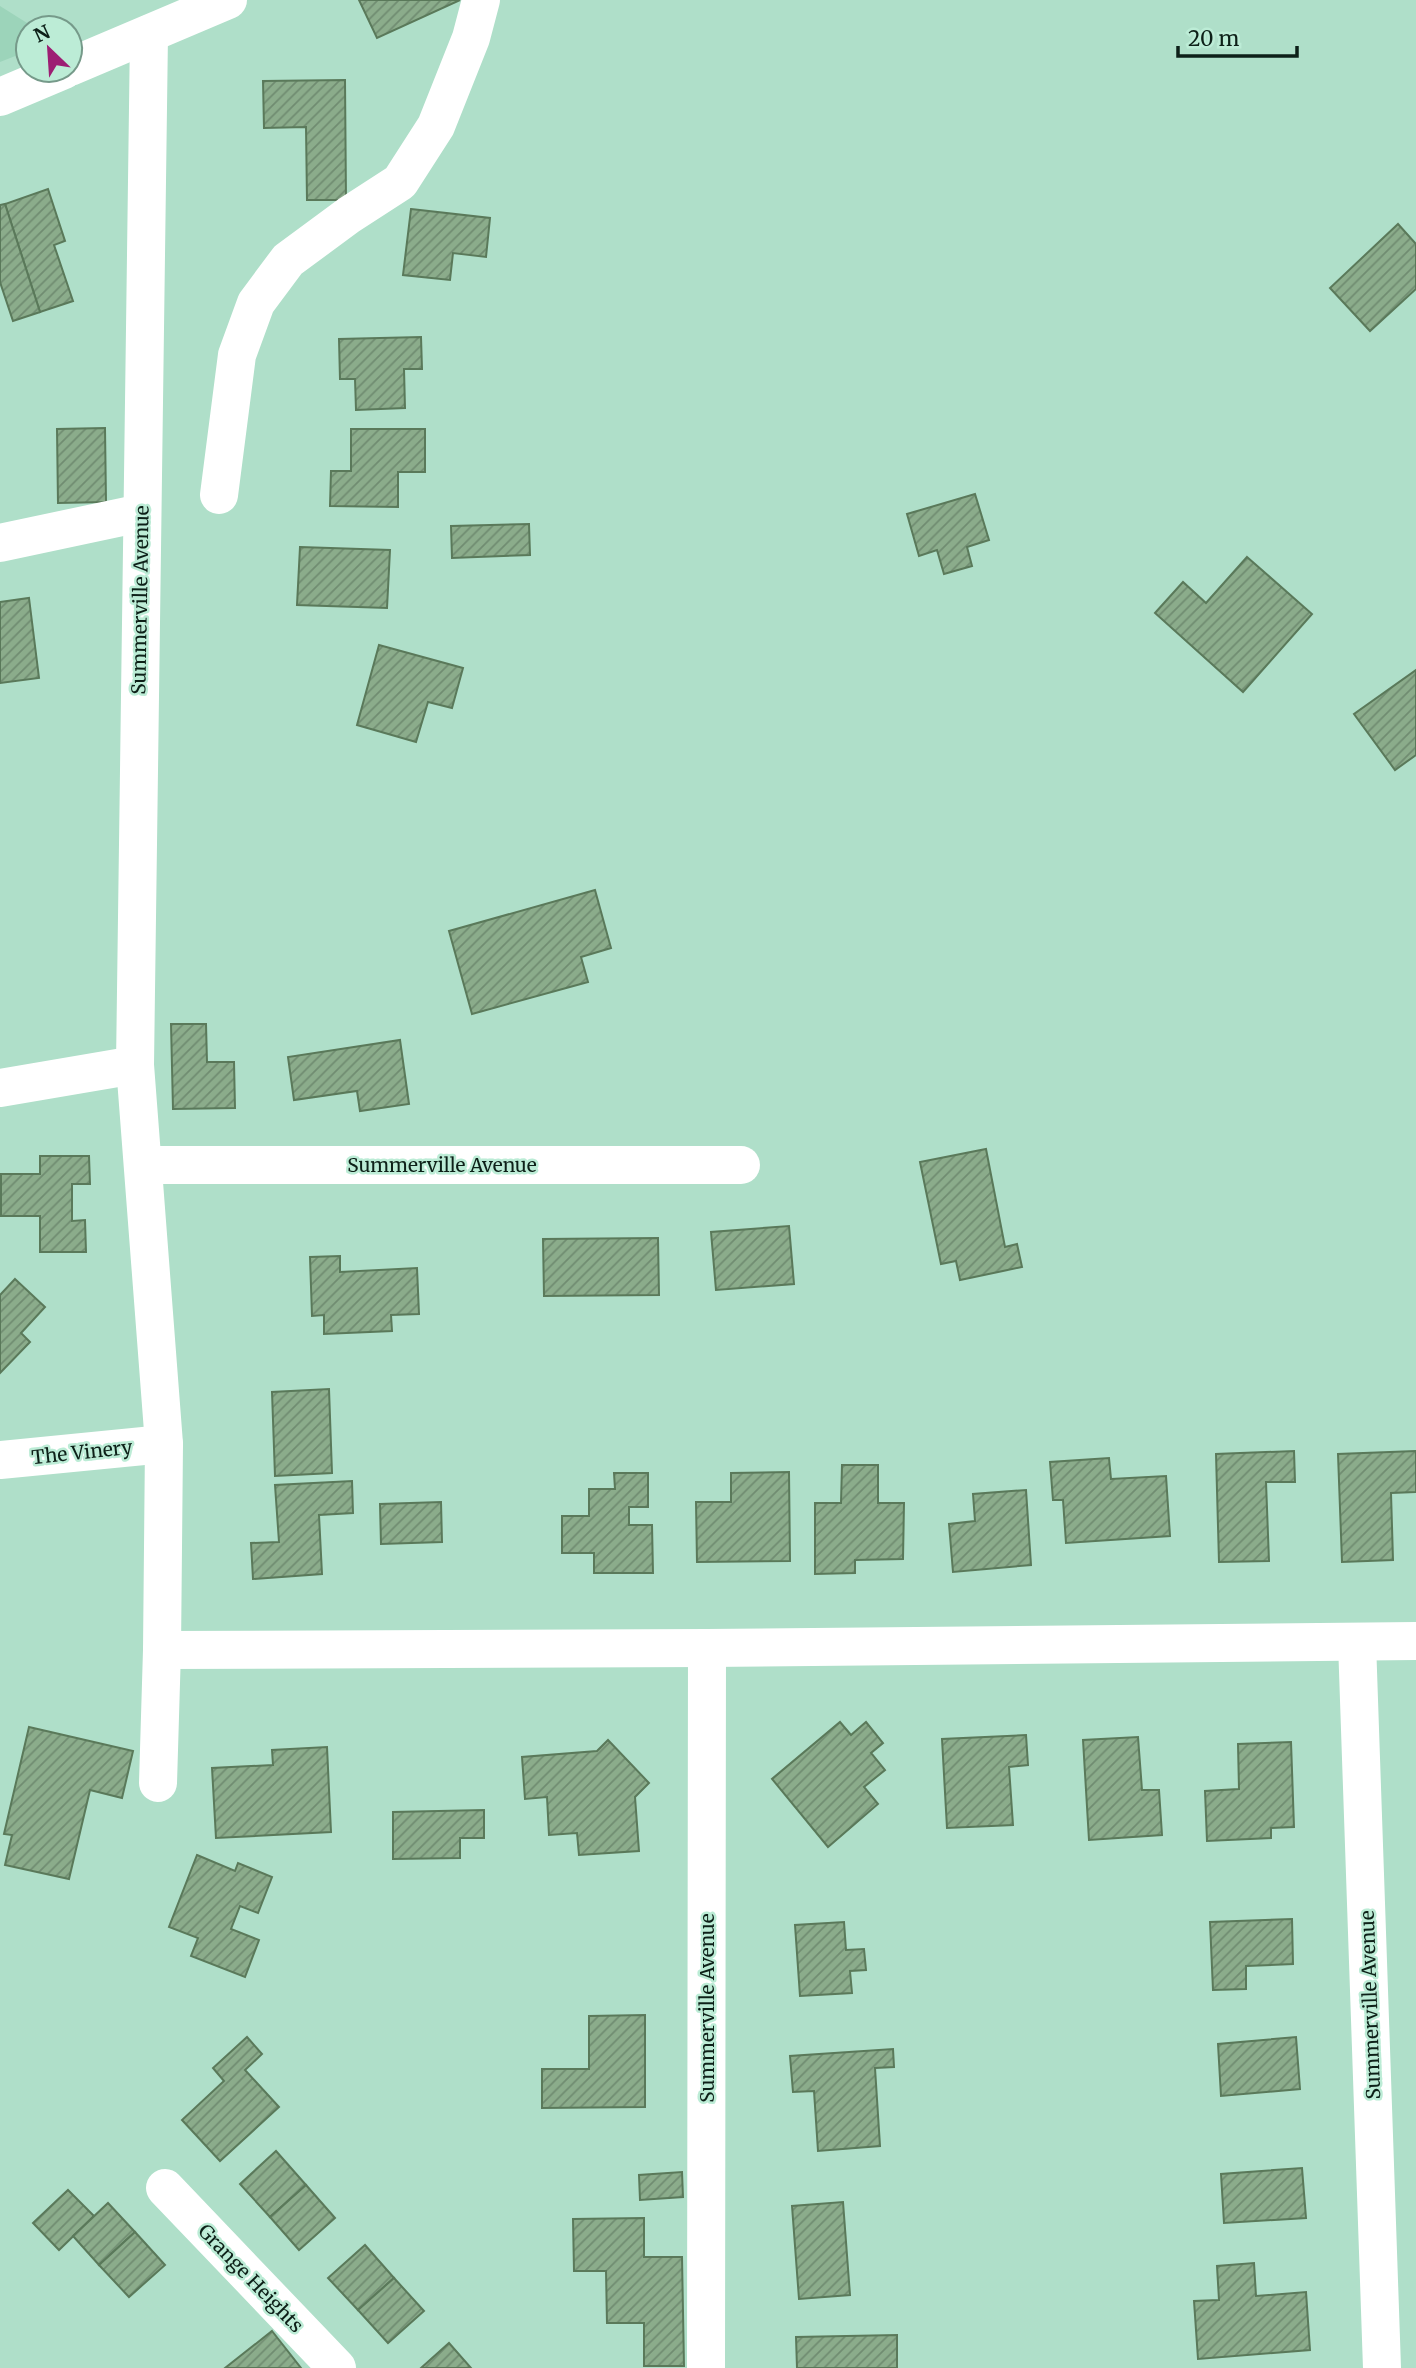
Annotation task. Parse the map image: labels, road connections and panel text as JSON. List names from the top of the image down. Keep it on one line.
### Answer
{"streets":{"street":["Summerville Avenue","The Vinery","Grange Heights"]},"crossings":[["Summerville Avenue","The Vinery"]],"scale_bar":"20 m","north":"top left"}
